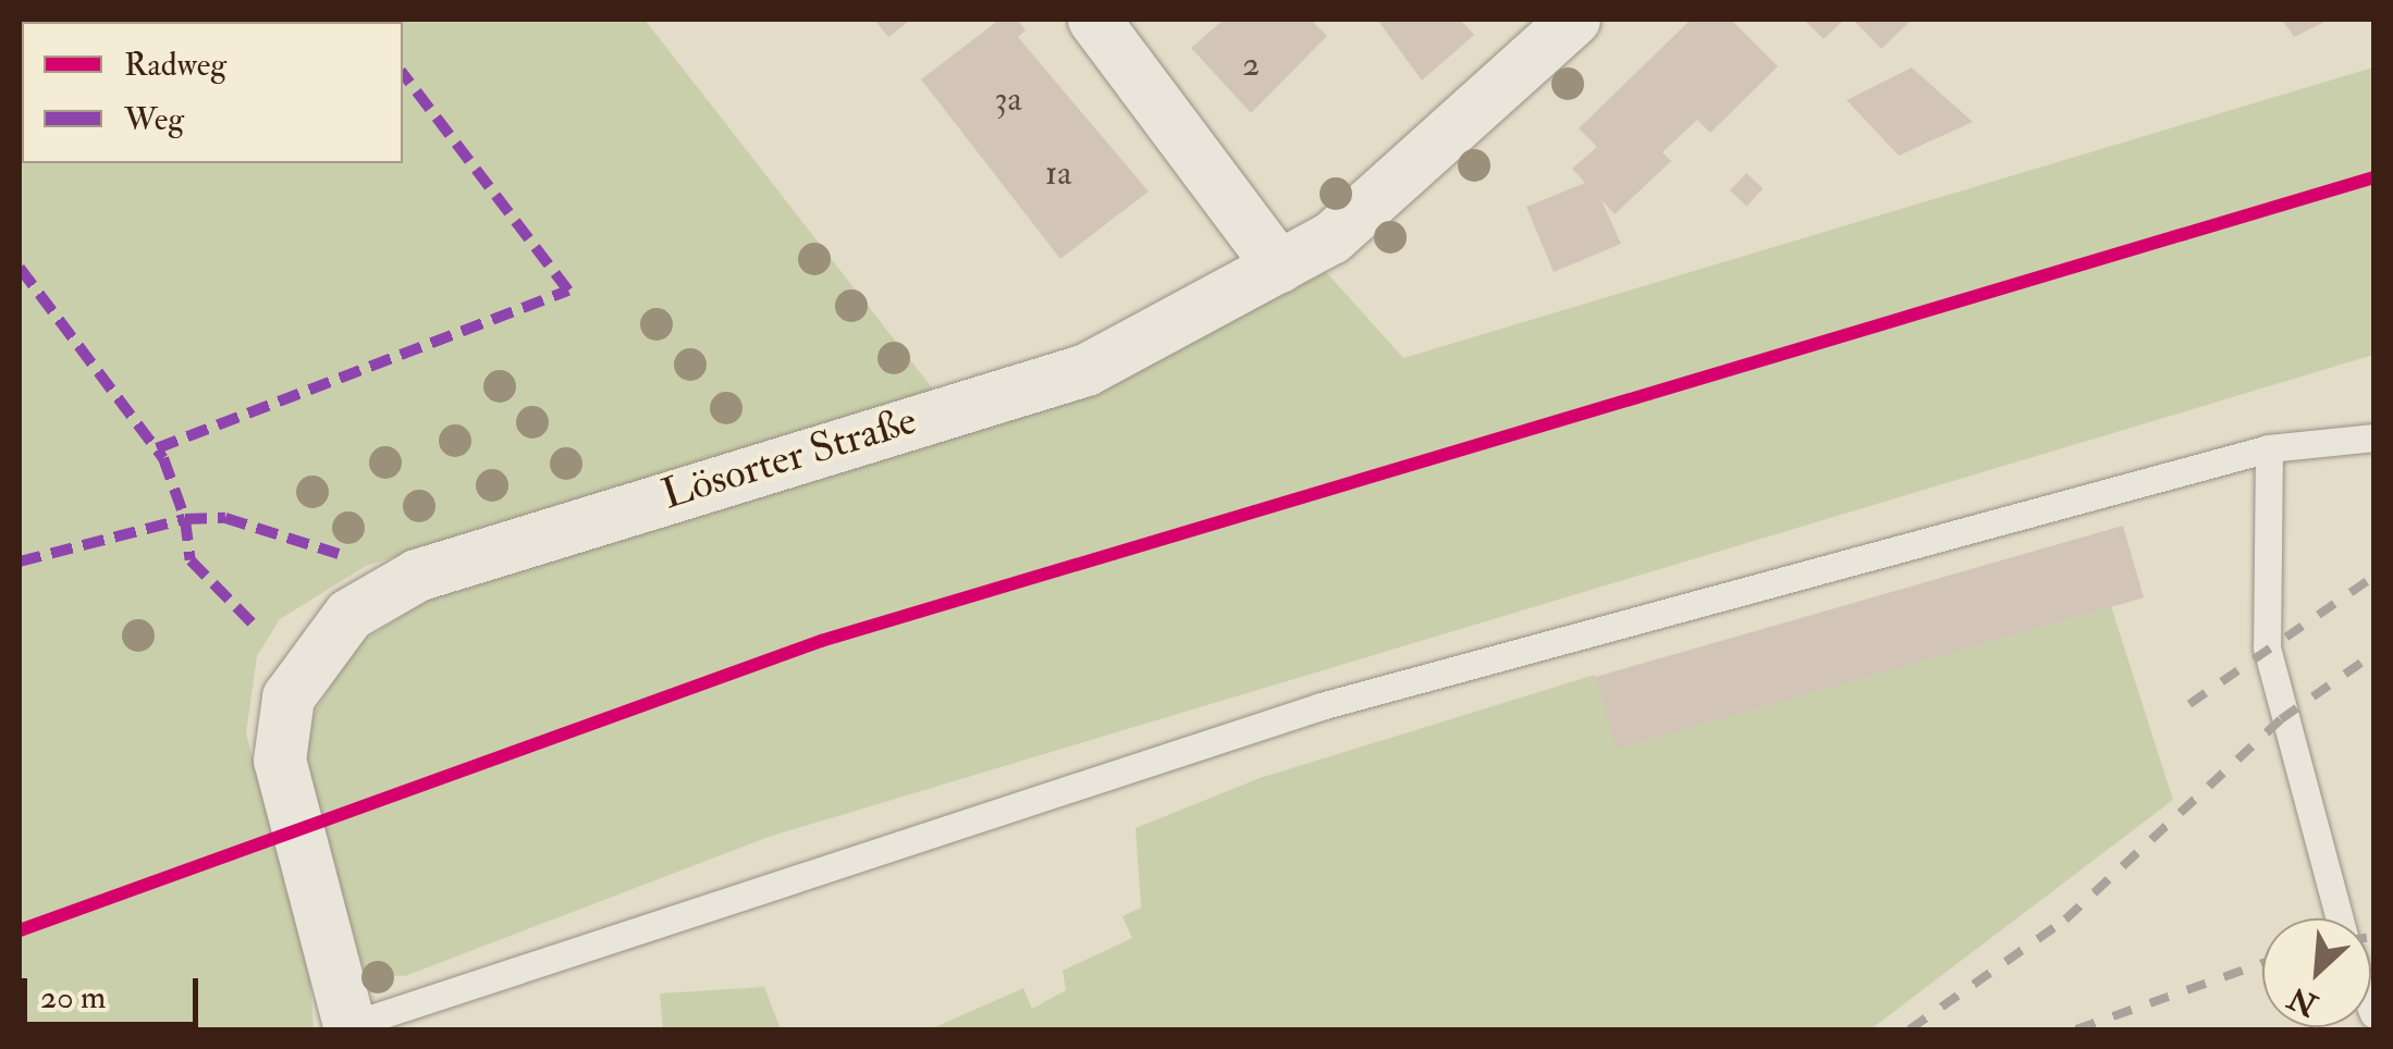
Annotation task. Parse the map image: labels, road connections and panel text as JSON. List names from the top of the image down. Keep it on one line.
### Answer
{"streets":{"street":["Lösorter Straße"]},"house_numbers":["2","3a","1a"],"legend":["Radweg","Weg"],"scale_bar":"20 m","north":"bottom left"}
